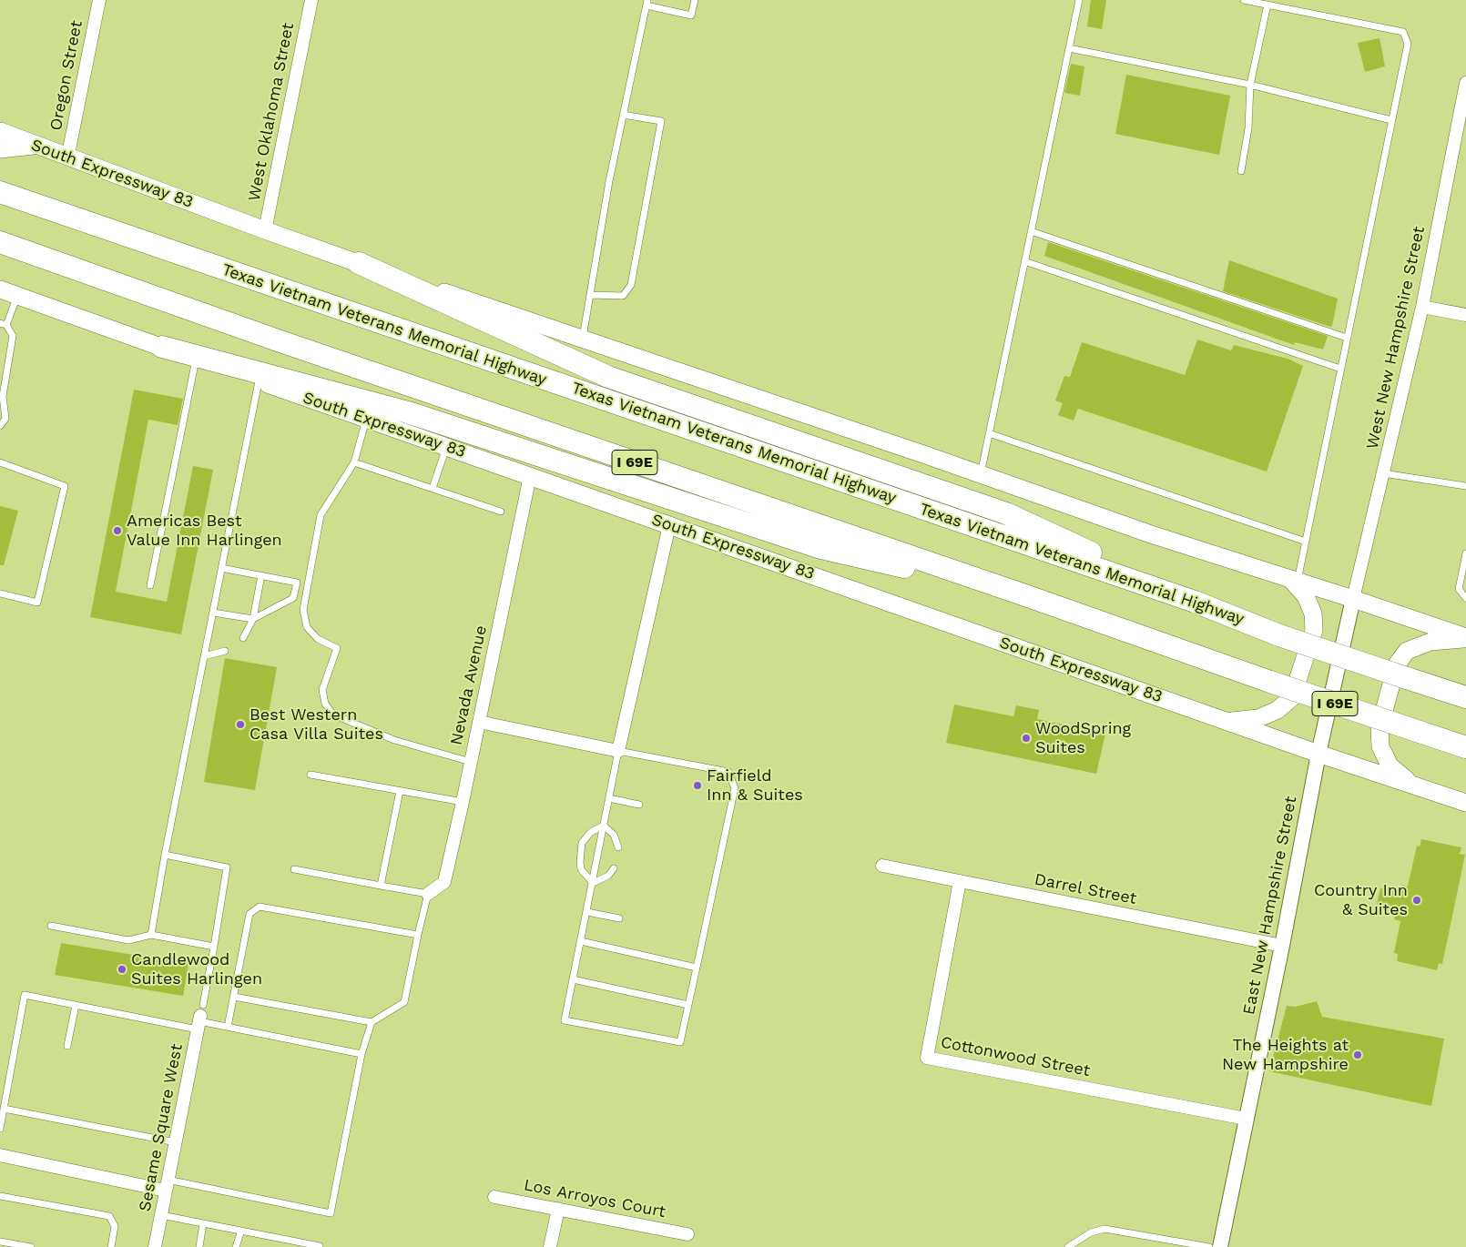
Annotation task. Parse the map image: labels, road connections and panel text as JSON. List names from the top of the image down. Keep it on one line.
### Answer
{"streets":{"highway":["Texas Vietnam Veterans Memorial Highway","I 69E"],"main road":["South Expressway 83"],"street":["Oregon Street","West Oklahoma Street","West New Hampshire Street","Nevada Avenue","Darrel Street","East New Hampshire Street","Cottonwood Street","Sesame Square West","Los Arroyos Court"]},"crossings":[["Oregon Street","South Expressway 83"],["West Oklahoma Street","South Expressway 83"],["South Expressway 83","West New Hampshire Street"],["South Expressway 83","Nevada Avenue"],["South Expressway 83","East New Hampshire Street"],["West New Hampshire Street","East New Hampshire Street"],["Darrel Street","East New Hampshire Street"],["Darrel Street","Cottonwood Street"],["East New Hampshire Street","Cottonwood Street"]],"places":["Americas Best Value Inn Harlingen","Best Western Casa Villa Suites","WoodSpring Suites","Fairfield Inn & Suites","Country Inn & Suites","Candlewood Suites Harlingen","The Heights at New Hampshire"]}
